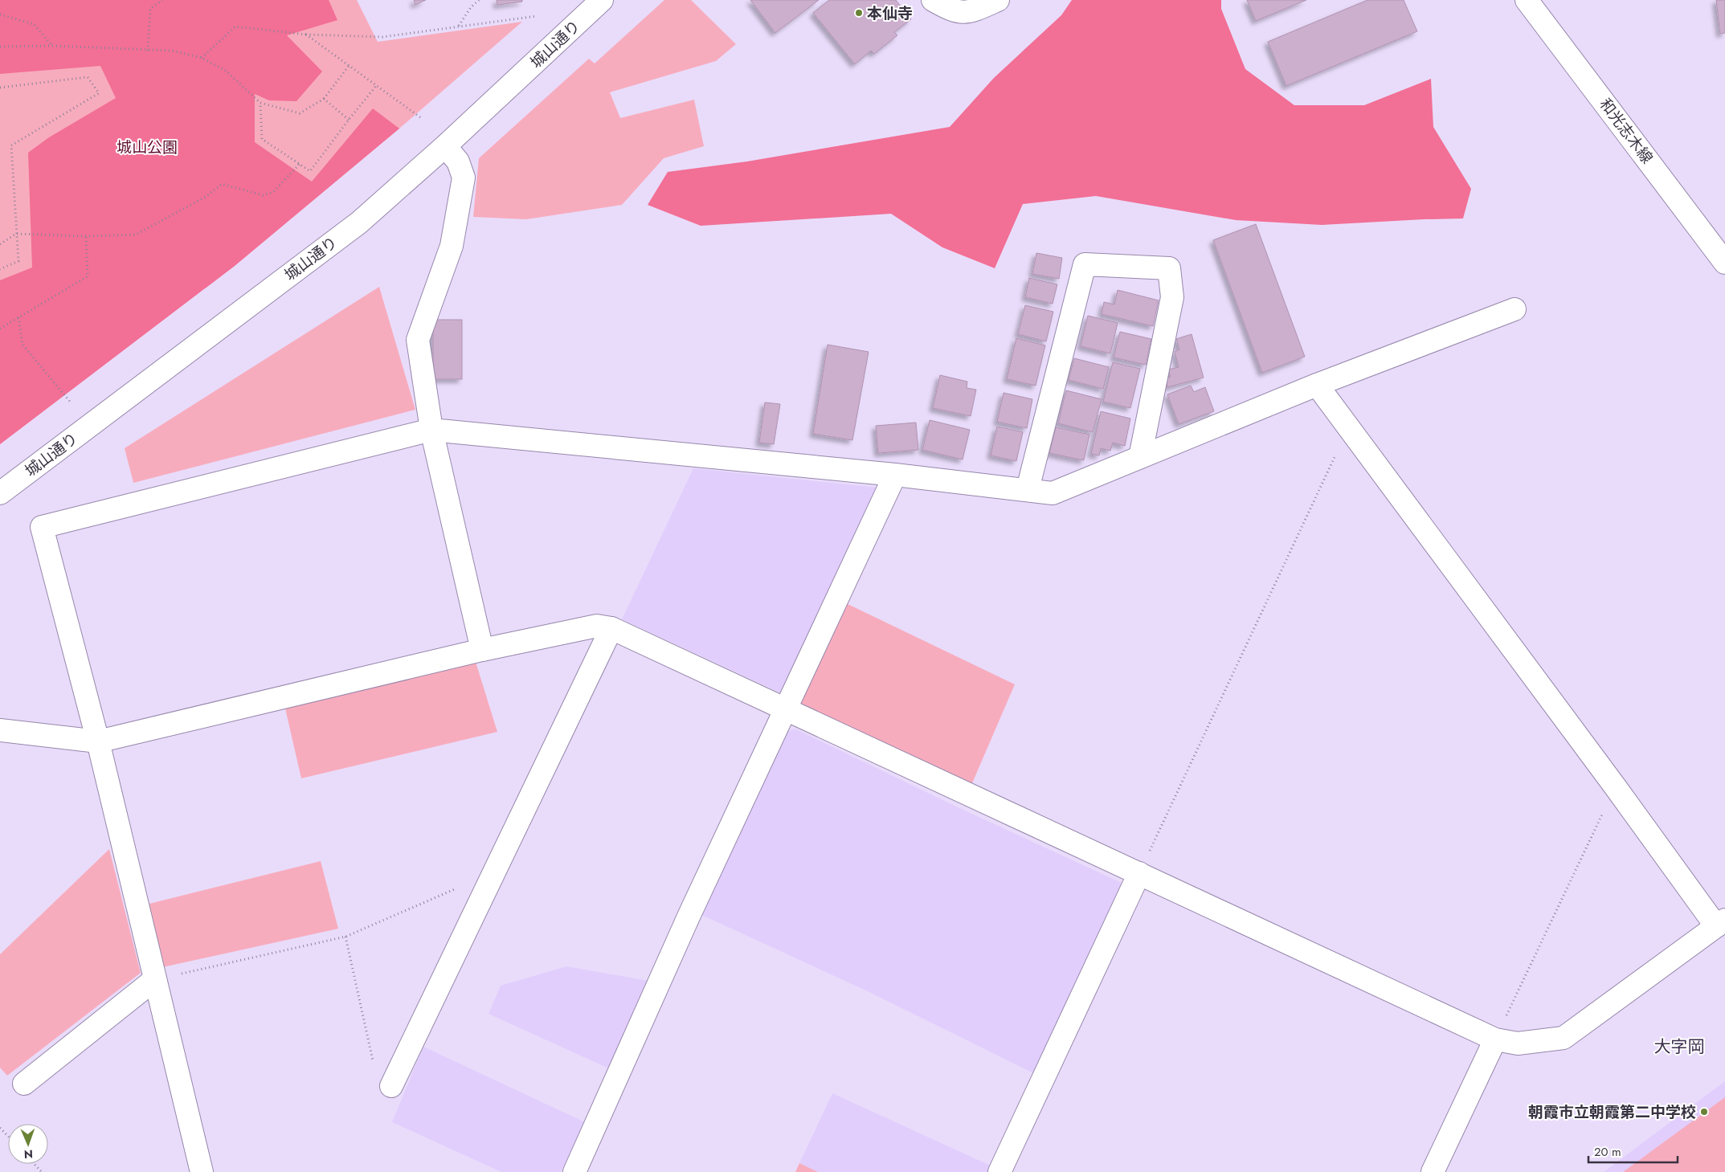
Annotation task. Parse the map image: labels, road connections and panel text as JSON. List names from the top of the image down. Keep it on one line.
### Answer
{"streets":{"street":["城山通り","和光志木線"]},"districts":["大字岡"],"parks":["城山公園"],"places":["本仙寺","朝霞市立朝霞第二中学校"],"scale_bar":"20 m","north":"bottom"}
